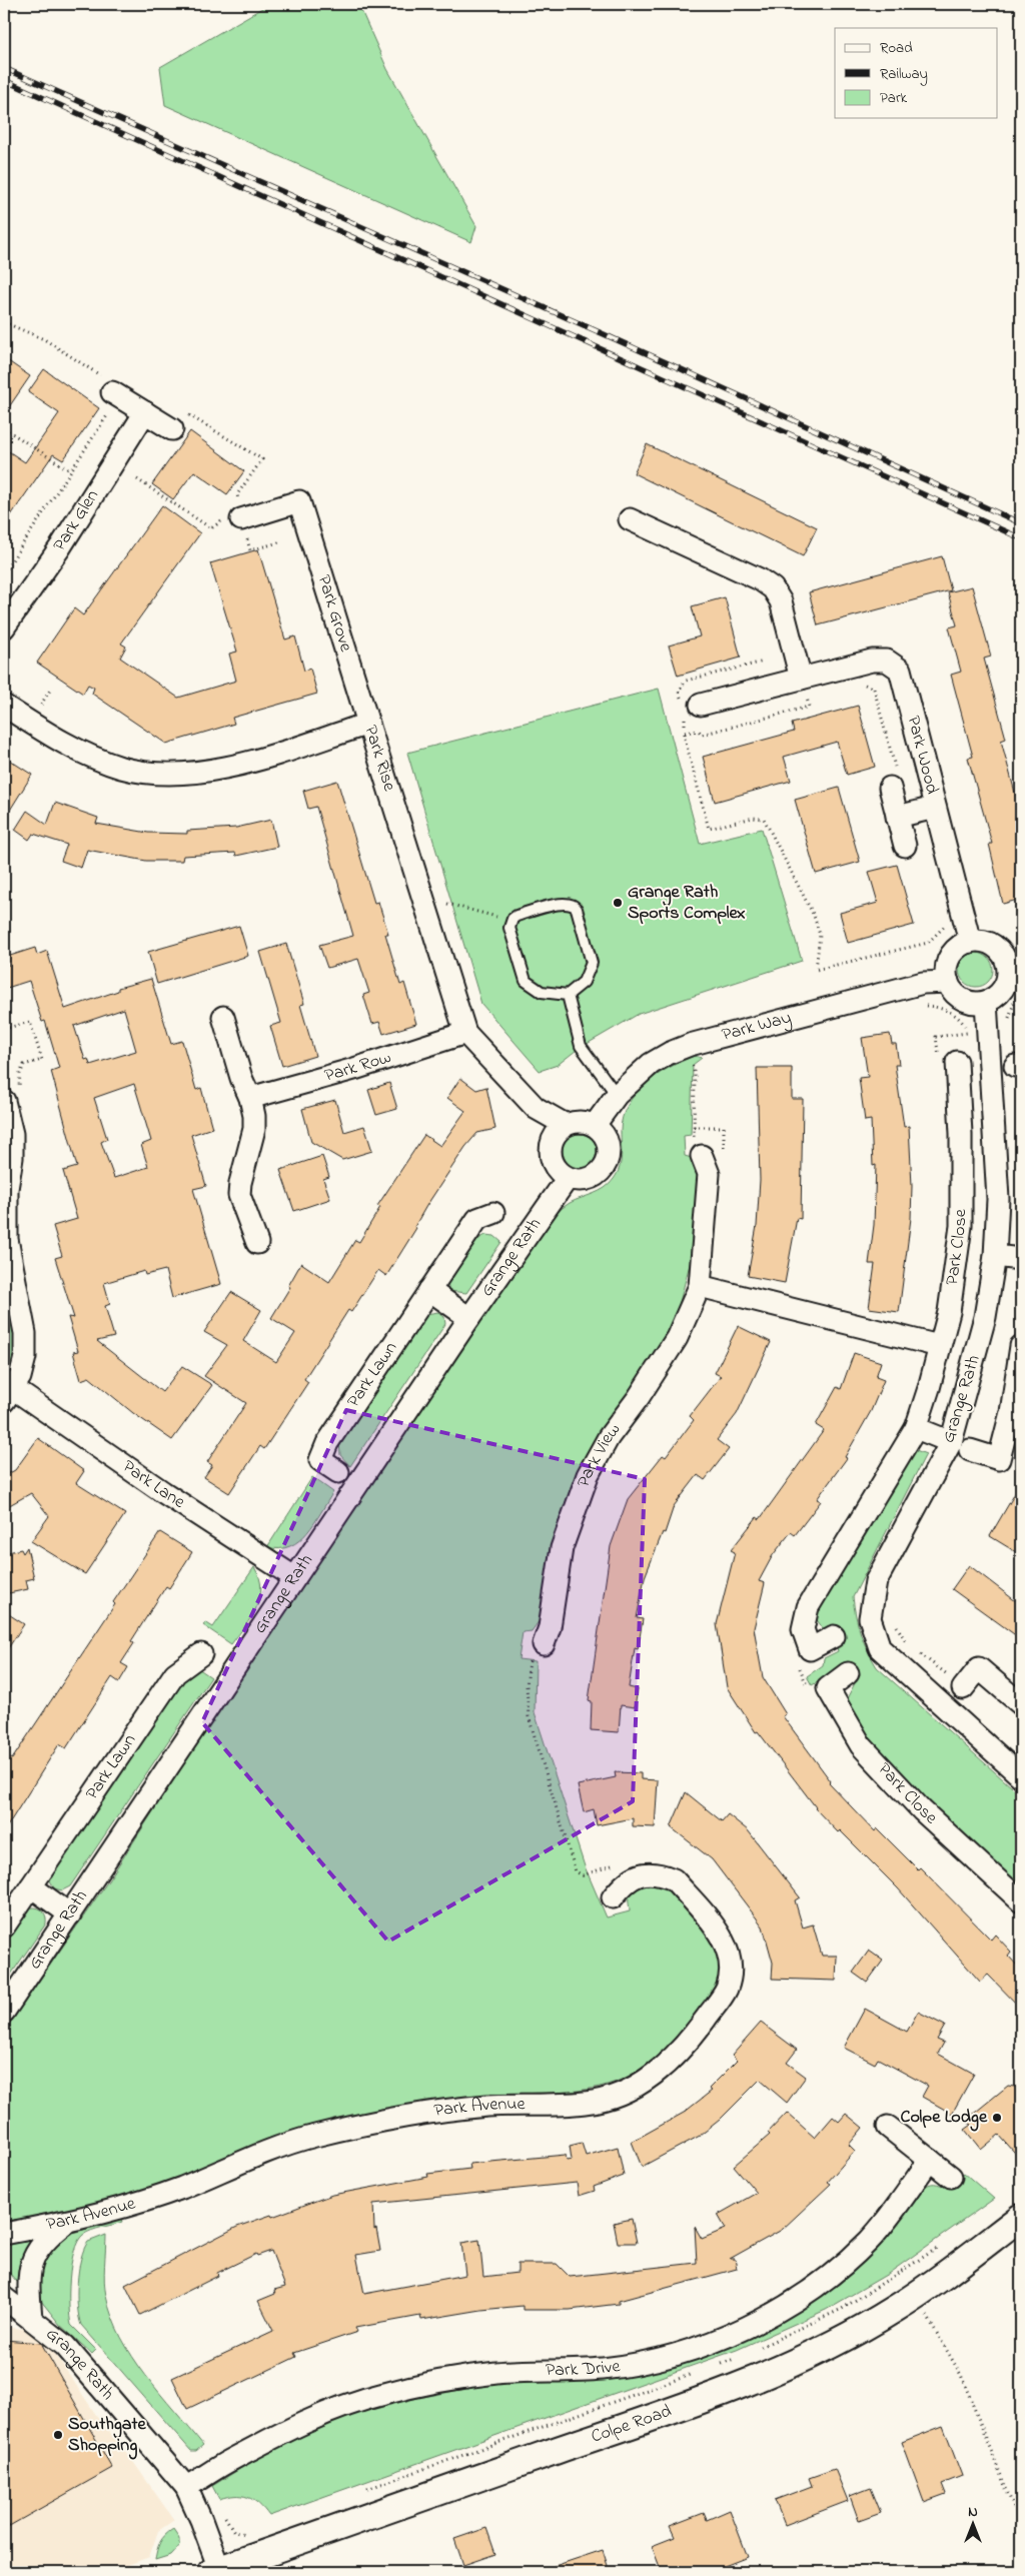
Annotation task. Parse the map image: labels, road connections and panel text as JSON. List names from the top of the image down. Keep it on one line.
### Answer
{"streets":{"street":["Park Glen","Park Grove","Park Wood","Park Rise","Park Way","Park Row","Park Close","Grange Rath","Park Lawn","Park View","Park Lane","Park Avenue","Park Drive","Colpe Road"]},"crossings":[["Park Grove","Park Rise"],["Park Wood","Park Way"],["Park Wood","Grange Rath"],["Park Rise","Park Way"],["Park Rise","Park Row"],["Park Rise","Grange Rath"],["Park Way","Grange Rath"],["Grange Rath","Park Lane"],["Grange Rath","Park Drive"],["Grange Rath","Colpe Road"]],"places":["Grange Rath Sports Complex","Colpe Lodge","Southgate Shopping"],"legend":["Road","Railway","Park"],"north":"top"}
